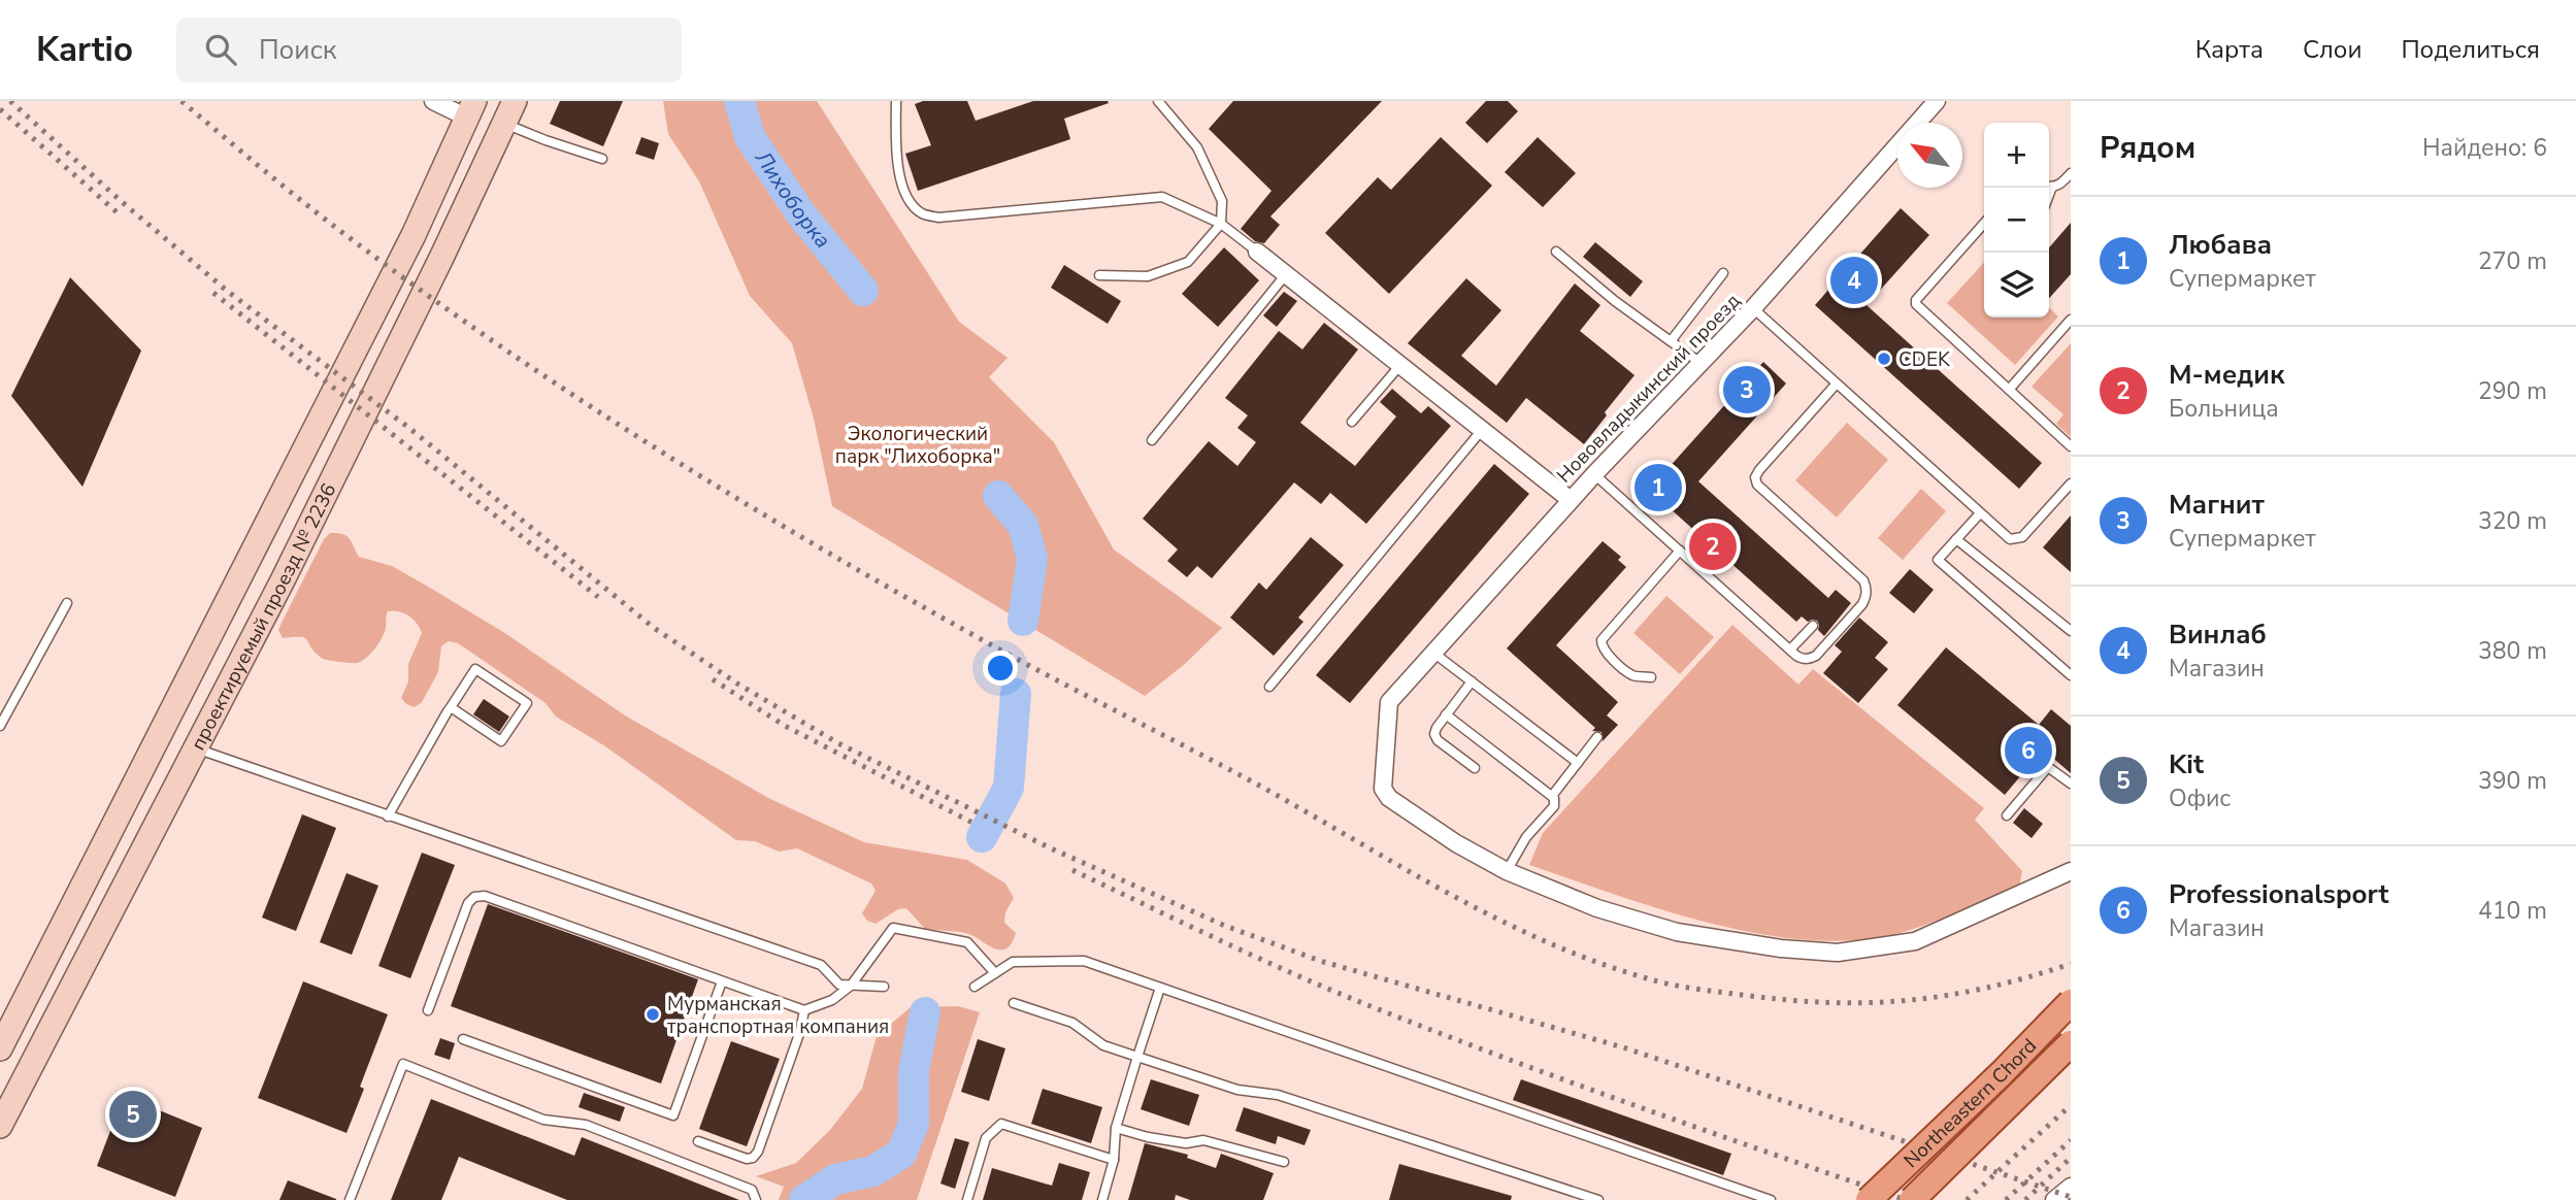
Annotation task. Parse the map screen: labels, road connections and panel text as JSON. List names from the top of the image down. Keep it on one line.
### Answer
{"streets":{"main road":["проектируемый проезд № 2236","Northeastern Chord"],"street":["Нововладыкинский проезд"]},"water":["Лихоборка"],"parks":["Экологический парк \"Лихоборка\""],"places":["CDEK","Мурманская транспортная компания"],"north":"top left","page":{"header":"Kartio","search":"Поиск","nav":["Карта","Слои","Поделиться"],"heading":["Рядом","Найдено: 6"],"map_buttons":["+","−"],"list":[{"mark":"1","name":"Любава","note":"Супермаркет","value":"270 m"},{"mark":"2","name":"М-медик","note":"Больница","value":"290 m"},{"mark":"3","name":"Магнит","note":"Супермаркет","value":"320 m"},{"mark":"4","name":"Винлаб","note":"Магазин","value":"380 m"},{"mark":"5","name":"Kit","note":"Офис","value":"390 m"},{"mark":"6","name":"Professionalsport","note":"Магазин","value":"410 m"}],"pins":["4","3","1","2","6","5"]}}
